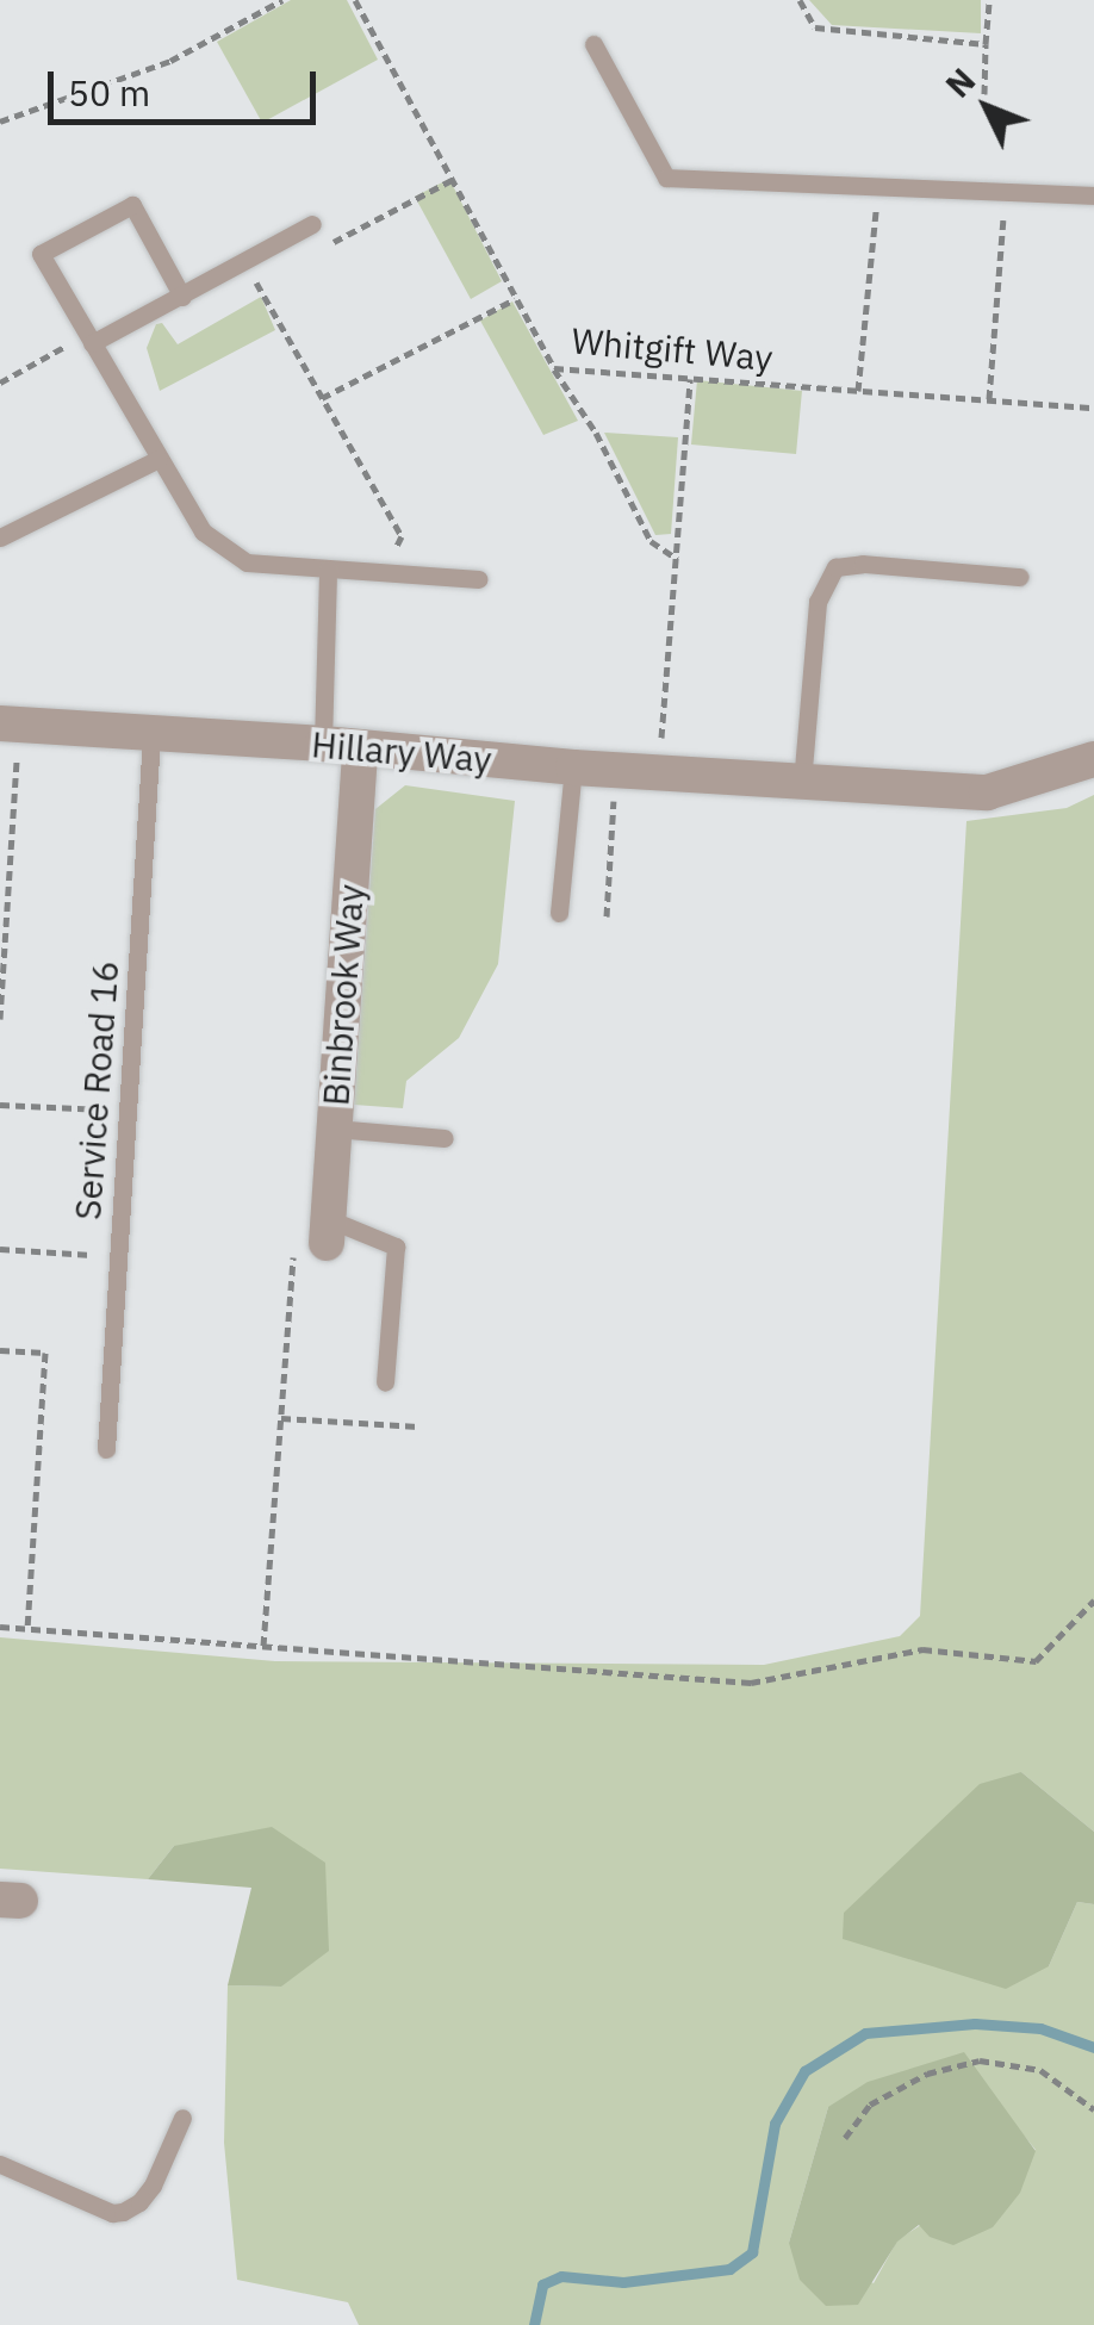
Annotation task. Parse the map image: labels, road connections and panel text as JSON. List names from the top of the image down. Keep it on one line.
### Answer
{"streets":{"street":["Hillary Way","Binbrook Way"],"lane":["Service Road 16"],"path":["Whitgift Way"]},"crossings":[["Hillary Way","Binbrook Way"],["Hillary Way","Service Road 16"]],"scale_bar":"50 m","north":"top left"}
